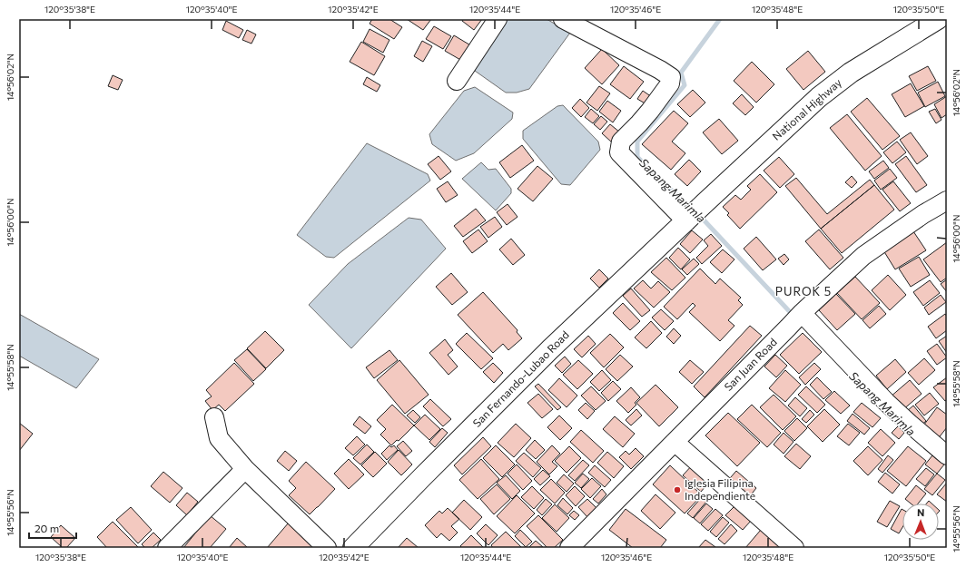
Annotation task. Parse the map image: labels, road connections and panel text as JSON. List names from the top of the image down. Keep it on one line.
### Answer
{"streets":{"main road":["National Highway","San Fernando-Lubao Road"],"street":["San Juan Road"]},"crossings":[["National Highway","San Fernando-Lubao Road"]],"districts":["PUROK 5"],"water":["Sapang Marimla"],"places":["Iglesia Filipina Independiente"],"scale_bar":"20 m","north":"top","coordinates":["120°35'38\"E","120°35'40\"E","120°35'42\"E","120°35'44\"E","120°35'46\"E","120°35'48\"E","120°35'50\"E","14°56'02\"N","14°56'00\"N","14°55'58\"N","14°55'56\"N"]}
